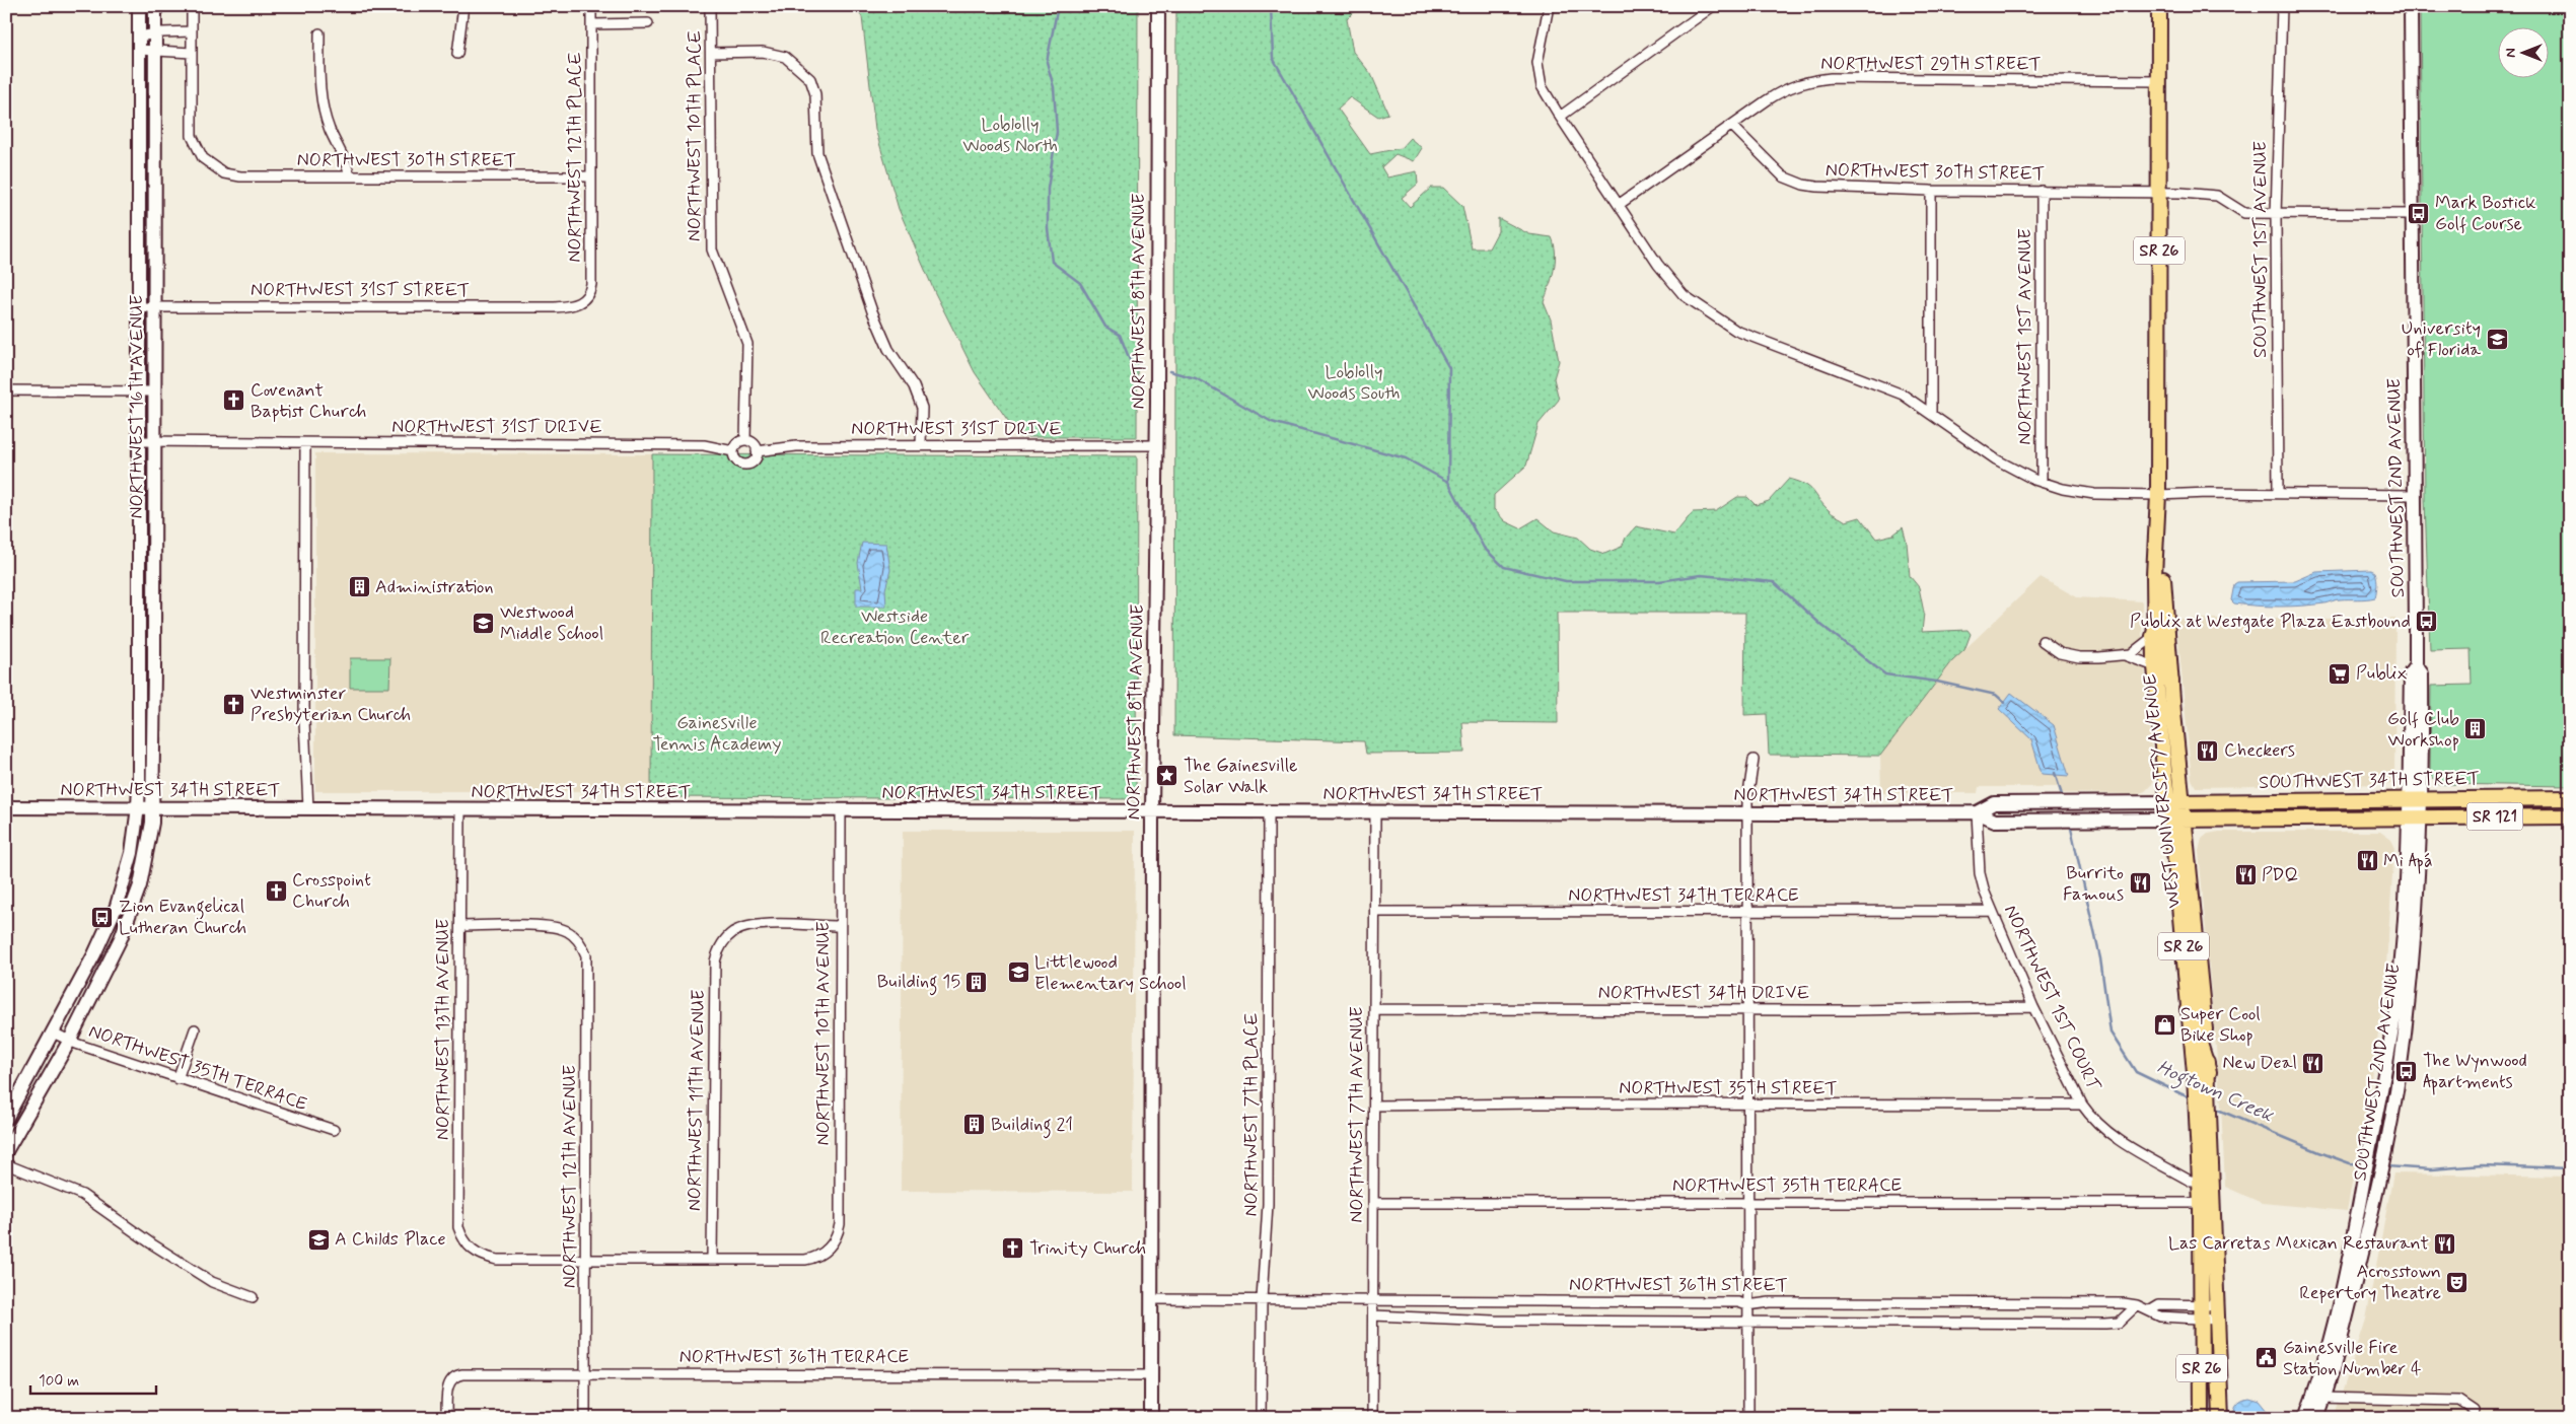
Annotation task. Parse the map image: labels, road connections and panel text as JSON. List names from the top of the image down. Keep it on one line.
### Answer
{"streets":{"main road":["SR 26","NORTHWEST 8TH AVENUE","NORTHWEST 16TH AVENUE","SOUTHWEST 2ND AVENUE","SOUTHWEST 34TH STREET","NORTHWEST 34TH STREET","WEST UNIVERSITY AVENUE","SR 121"],"street":["NORTHWEST 29TH STREET","NORTHWEST 10TH PLACE","NORTHWEST 12TH PLACE","NORTHWEST 30TH STREET","SOUTHWEST 1ST AVENUE","NORTHWEST 31ST STREET","NORTHWEST 1ST AVENUE","NORTHWEST 31ST DRIVE","NORTHWEST 34TH TERRACE","NORTHWEST 34TH DRIVE","NORTHWEST 1ST COURT","NORTHWEST 13TH AVENUE","NORTHWEST 10TH AVENUE","NORTHWEST 35TH TERRACE","NORTHWEST 35TH STREET","NORTHWEST 11TH AVENUE","NORTHWEST 7TH PLACE","NORTHWEST 7TH AVENUE","NORTHWEST 12TH AVENUE","NORTHWEST 36TH STREET","NORTHWEST 36TH TERRACE"]},"crossings":[["NORTHWEST 29TH STREET","NORTHWEST 30TH STREET"],["NORTHWEST 29TH STREET","WEST UNIVERSITY AVENUE"],["NORTHWEST 10TH PLACE","NORTHWEST 31ST DRIVE"],["NORTHWEST 12TH PLACE","NORTHWEST 30TH STREET"],["NORTHWEST 12TH PLACE","NORTHWEST 31ST STREET"],["NORTHWEST 30TH STREET","SOUTHWEST 1ST AVENUE"],["NORTHWEST 30TH STREET","NORTHWEST 1ST AVENUE"],["NORTHWEST 30TH STREET","SOUTHWEST 2ND AVENUE"],["NORTHWEST 30TH STREET","WEST UNIVERSITY AVENUE"],["NORTHWEST 31ST STREET","NORTHWEST 16TH AVENUE"],["NORTHWEST 8TH AVENUE","NORTHWEST 31ST DRIVE"],["NORTHWEST 8TH AVENUE","NORTHWEST 34TH STREET"],["NORTHWEST 8TH AVENUE","NORTHWEST 36TH STREET"],["NORTHWEST 8TH AVENUE","NORTHWEST 36TH TERRACE"],["NORTHWEST 16TH AVENUE","NORTHWEST 31ST DRIVE"],["NORTHWEST 16TH AVENUE","NORTHWEST 34TH STREET"],["NORTHWEST 16TH AVENUE","NORTHWEST 35TH TERRACE"],["SOUTHWEST 2ND AVENUE","SOUTHWEST 34TH STREET"],["SOUTHWEST 34TH STREET","NORTHWEST 34TH STREET"],["SOUTHWEST 34TH STREET","WEST UNIVERSITY AVENUE"],["NORTHWEST 34TH STREET","WEST UNIVERSITY AVENUE"],["NORTHWEST 34TH STREET","NORTHWEST 1ST COURT"],["NORTHWEST 34TH STREET","NORTHWEST 13TH AVENUE"],["NORTHWEST 34TH STREET","NORTHWEST 10TH AVENUE"],["NORTHWEST 34TH STREET","NORTHWEST 7TH PLACE"],["NORTHWEST 34TH STREET","NORTHWEST 7TH AVENUE"],["WEST UNIVERSITY AVENUE","NORTHWEST 1ST COURT"],["WEST UNIVERSITY AVENUE","NORTHWEST 35TH TERRACE"],["WEST UNIVERSITY AVENUE","NORTHWEST 36TH STREET"],["NORTHWEST 34TH TERRACE","NORTHWEST 1ST COURT"],["NORTHWEST 34TH TERRACE","NORTHWEST 7TH AVENUE"],["NORTHWEST 34TH DRIVE","NORTHWEST 1ST COURT"],["NORTHWEST 34TH DRIVE","NORTHWEST 7TH AVENUE"],["NORTHWEST 1ST COURT","NORTHWEST 35TH STREET"],["NORTHWEST 13TH AVENUE","NORTHWEST 12TH AVENUE"],["NORTHWEST 10TH AVENUE","NORTHWEST 11TH AVENUE"],["NORTHWEST 35TH TERRACE","NORTHWEST 7TH AVENUE"],["NORTHWEST 35TH STREET","NORTHWEST 7TH AVENUE"],["NORTHWEST 7TH PLACE","NORTHWEST 36TH STREET"],["NORTHWEST 7TH AVENUE","NORTHWEST 36TH STREET"],["NORTHWEST 12TH AVENUE","NORTHWEST 36TH TERRACE"]],"water":["Hogtown Creek"],"parks":["Loblolly Woods North","Loblolly Woods South","Westside Recreation Center","Gainesville Tennis Academy"],"places":{"bus stop":["Mark Bostick Golf Course","Publix at Westgate Plaza Eastbound","Zion Evangelical Lutheran Church","The Wynwood Apartments"],"school or university":["University of Florida","Westwood Middle School","Littlewood Elementary School","A Childs Place"],"church":["Covenant Baptist Church","Westminster Presbyterian Church","Crosspoint Church","Trinity Church"],"building":["Administration","Golf Club Workshop","Building 15","Building 21"],"supermarket":["Publix"],"restaurant":["Checkers","Mi Apá","PDQ","Burrito Famous","New Deal","Las Carretas Mexican Restaurant"],"place":["The Gainesville Solar Walk"],"shop":["Super Cool Bike Shop"],"theatre":["Acrosstown Repertory Theatre"],"public building":["Gainesville Fire Station Number 4"]},"scale_bar":"100 m","north":"left"}
